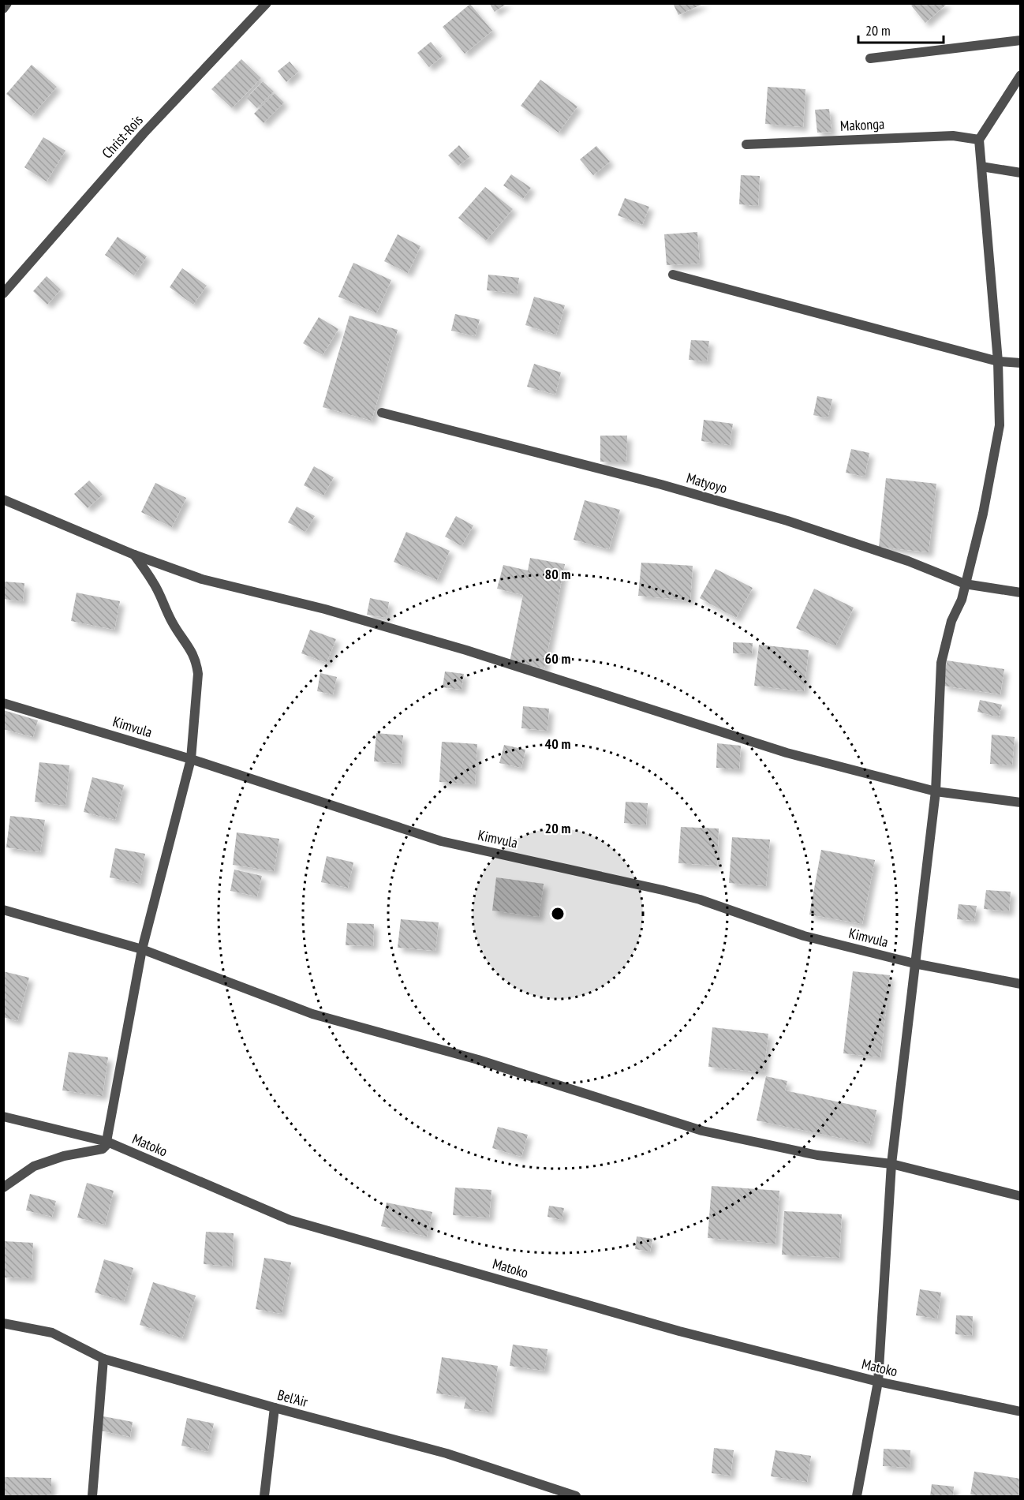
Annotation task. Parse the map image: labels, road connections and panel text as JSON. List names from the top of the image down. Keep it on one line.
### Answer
{"streets":{"street":["Makonga","Christ-Rois","Matyoyo","Kimvula","Matoko","Bel'Air"]},"scale_bar":"20 m","rings":["80 m","60 m","40 m","20 m"]}
